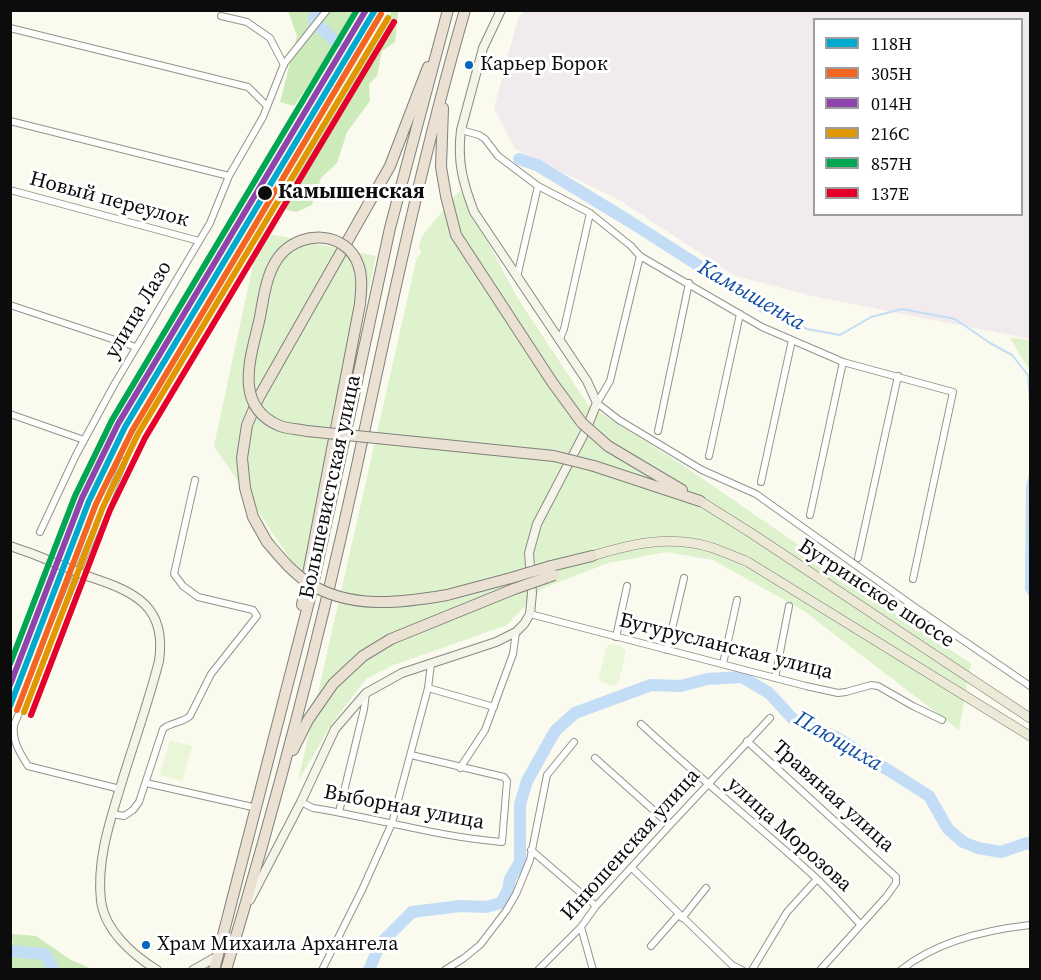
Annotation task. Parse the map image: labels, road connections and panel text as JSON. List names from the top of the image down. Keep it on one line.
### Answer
{"streets":{"highway":["Большевистская улица"],"main road":["Бугринское шоссе"],"street":["Новый переулок","улица Лазо","Бугурусланская улица","Травяная улица","Выборная улица","улица Морозова","Инюшенская улица"]},"crossings":[["Новый переулок","улица Лазо"],["Травяная улица","улица Морозова"],["Травяная улица","Инюшенская улица"],["улица Морозова","Инюшенская улица"]],"water":["Камышенка","Плющиха"],"places":["Карьер Борок","Камышенская","Храм Михаила Архангела"],"lines":["transit line 118Н","transit line 014Н","transit line 857Н","transit line 305Н","transit line 216С","transit line 137Е"],"legend":["118Н","305Н","014Н","216С","857Н","137Е"]}
